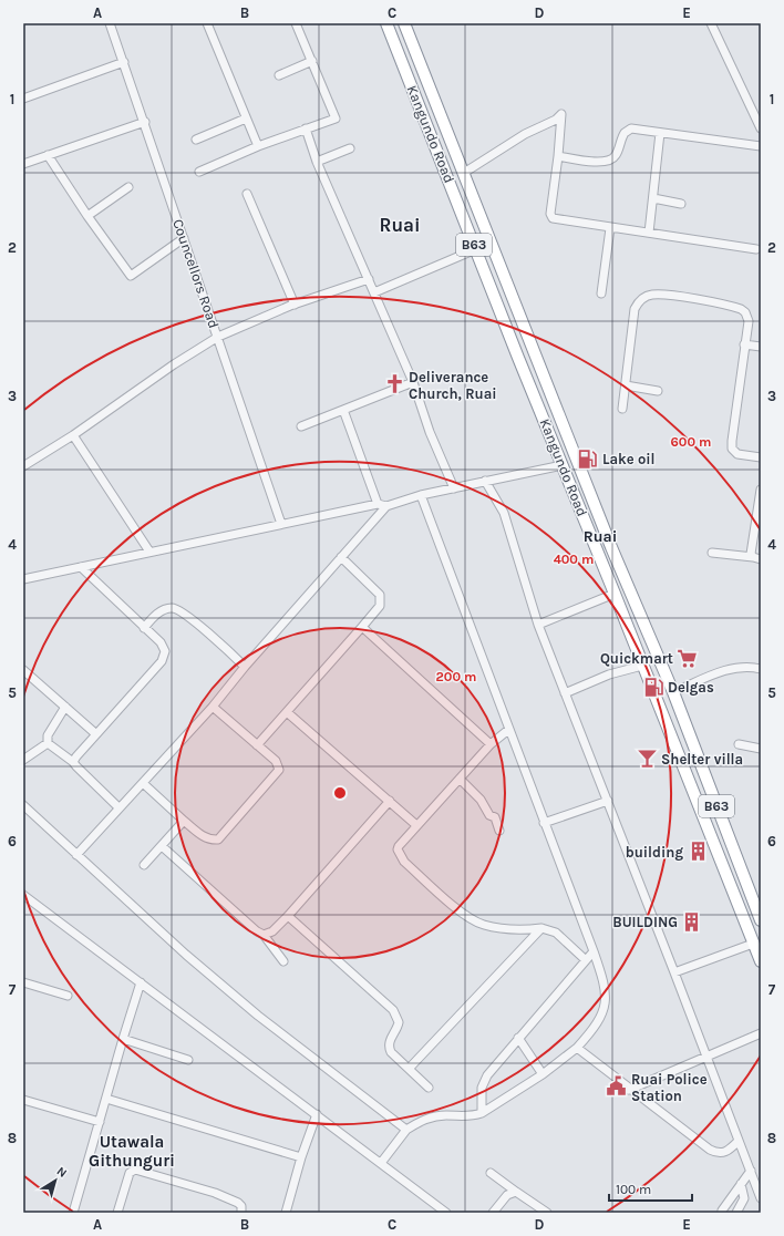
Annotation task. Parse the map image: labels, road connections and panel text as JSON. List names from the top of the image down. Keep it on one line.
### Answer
{"streets":{"highway":["Kangundo Road","B63"],"street":["Councellors Road"]},"districts":["Ruai","Ruai","Utawala Githunguri"],"places":{"church":["Deliverance Church, Ruai"],"fuel station":["Lake oil","Delgas"],"supermarket":["Quickmart"],"bar":["Shelter villa"],"building":["building","BUILDING"],"public building":["Ruai Police Station"]},"scale_bar":"100 m","north":"top right","grid":{"columns":["A","B","C","D","E"],"rows":["1","2","3","4","5","6","7","8"]},"rings":["600 m","400 m","200 m"]}
